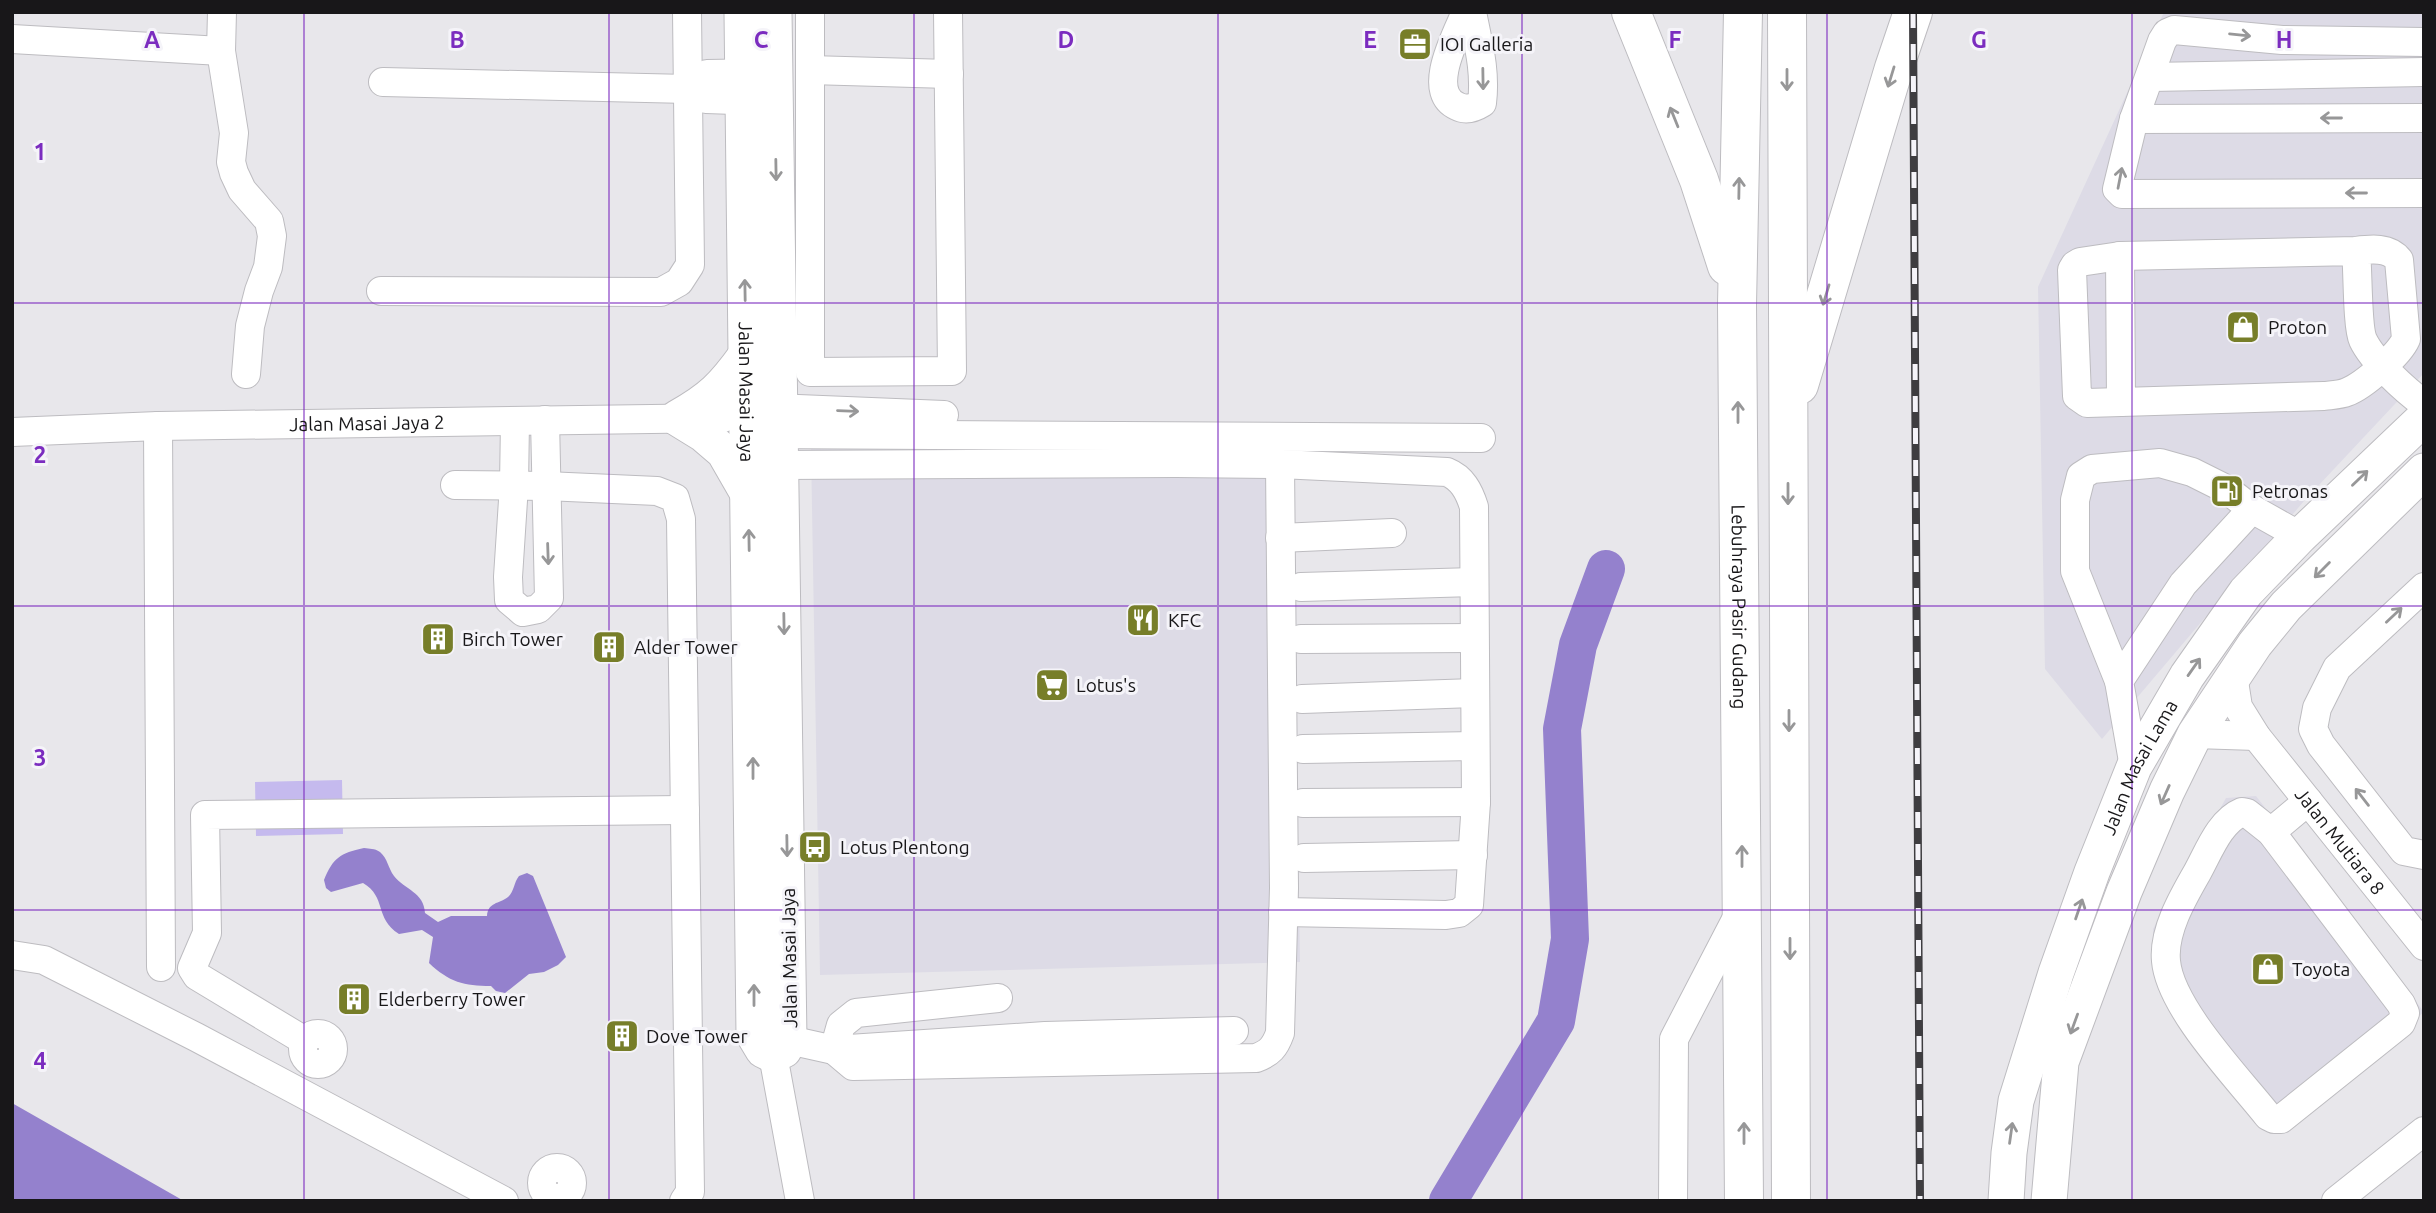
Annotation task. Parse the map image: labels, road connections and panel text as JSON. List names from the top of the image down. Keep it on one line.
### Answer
{"streets":{"highway":["Lebuhraya Pasir Gudang"],"main road":["Jalan Masai Jaya","Jalan Masai Lama"],"street":["Jalan Masai Jaya 2","Jalan Mutiara 8"]},"crossings":[["Jalan Masai Jaya","Jalan Masai Jaya 2"],["Jalan Masai Lama","Jalan Mutiara 8"]],"places":{"office":["IOI Galleria"],"shop":["Proton","Toyota"],"fuel station":["Petronas"],"restaurant":["KFC"],"building":["Birch Tower","Alder Tower","Elderberry Tower","Dove Tower"],"supermarket":["Lotus's"],"bus stop":["Lotus Plentong"]},"grid":{"columns":["A","B","C","D","E","F","G","H"],"rows":["1","2","3","4"]}}
